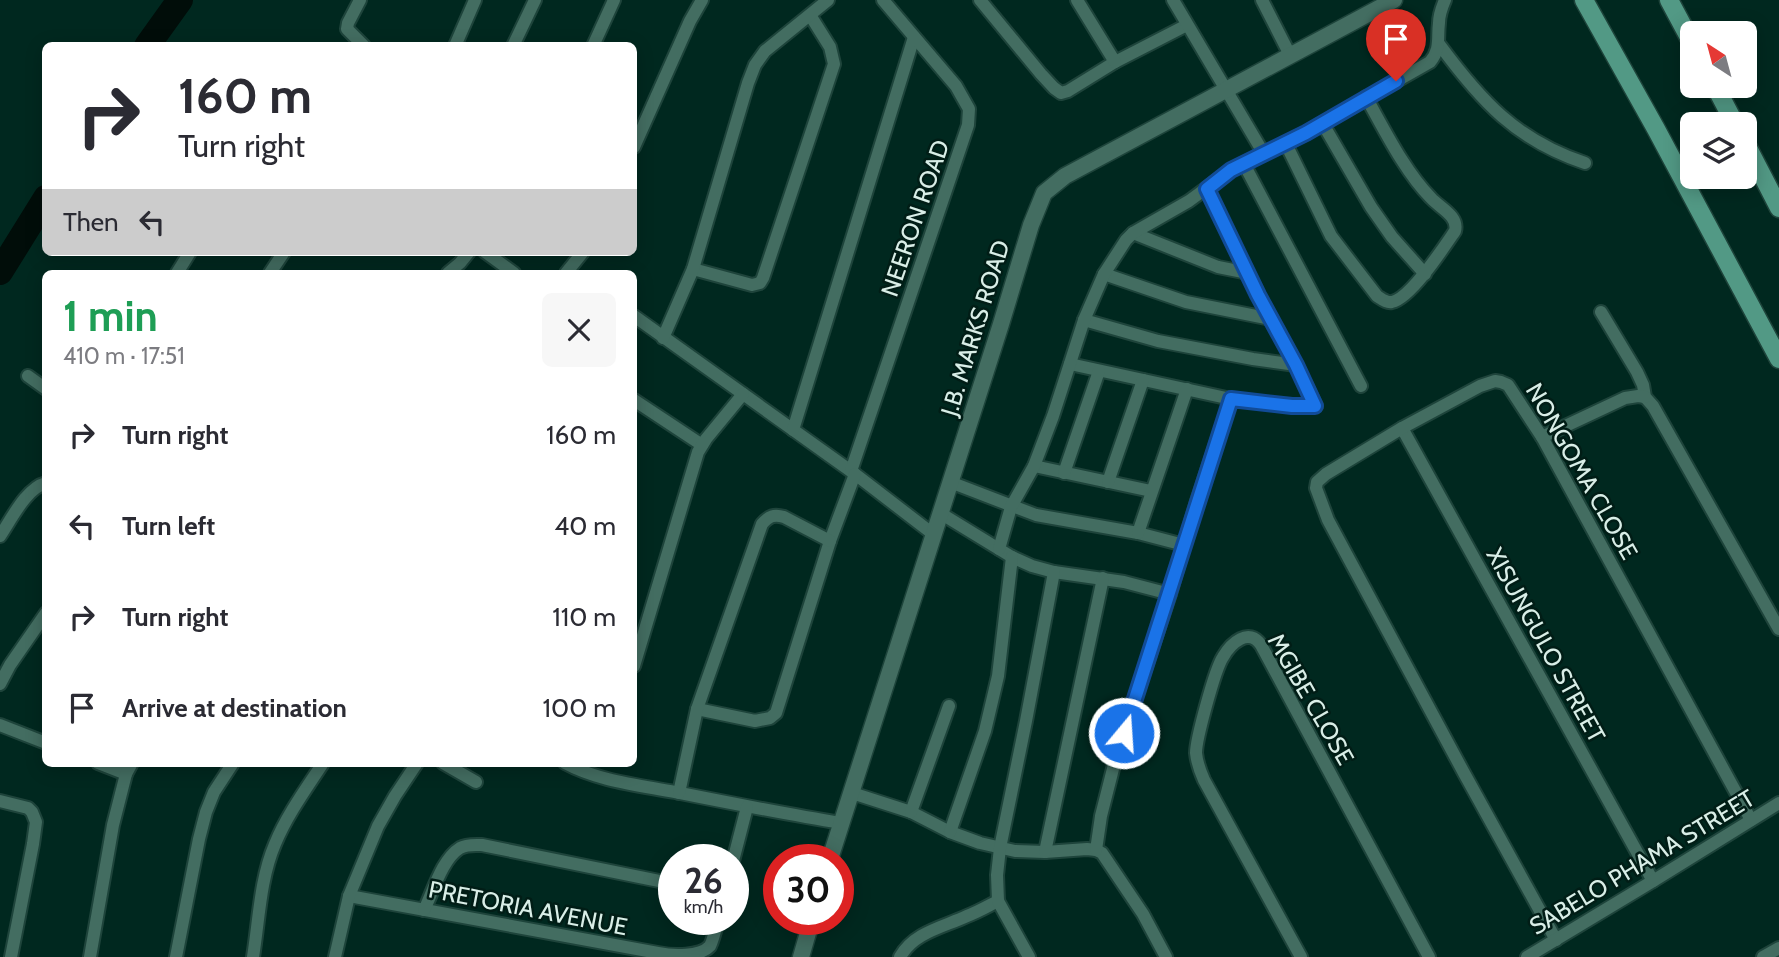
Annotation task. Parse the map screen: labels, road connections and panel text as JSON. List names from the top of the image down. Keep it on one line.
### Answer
{"streets":{"street":["NEERON ROAD","J.B. MARKS ROAD","NONGOMA CLOSE","XISUNGULO STREET","MGIBE CLOSE","SABELO PHAMA STREET","PRETORIA AVENUE"]},"crossings":[["NONGOMA CLOSE","XISUNGULO STREET"],["NONGOMA CLOSE","SABELO PHAMA STREET"],["XISUNGULO STREET","SABELO PHAMA STREET"]],"north":"top left","page":{"turn":["160 m","Turn right"],"then":"Then","heading":["1 min","410 m · 17:51"],"list":[{"name":"Turn right","value":"160 m"},{"name":"Turn left","value":"40 m"},{"name":"Turn right","value":"110 m"},{"name":"Arrive at destination","value":"100 m"}],"speed":"26 km/h","limit":"30"}}
